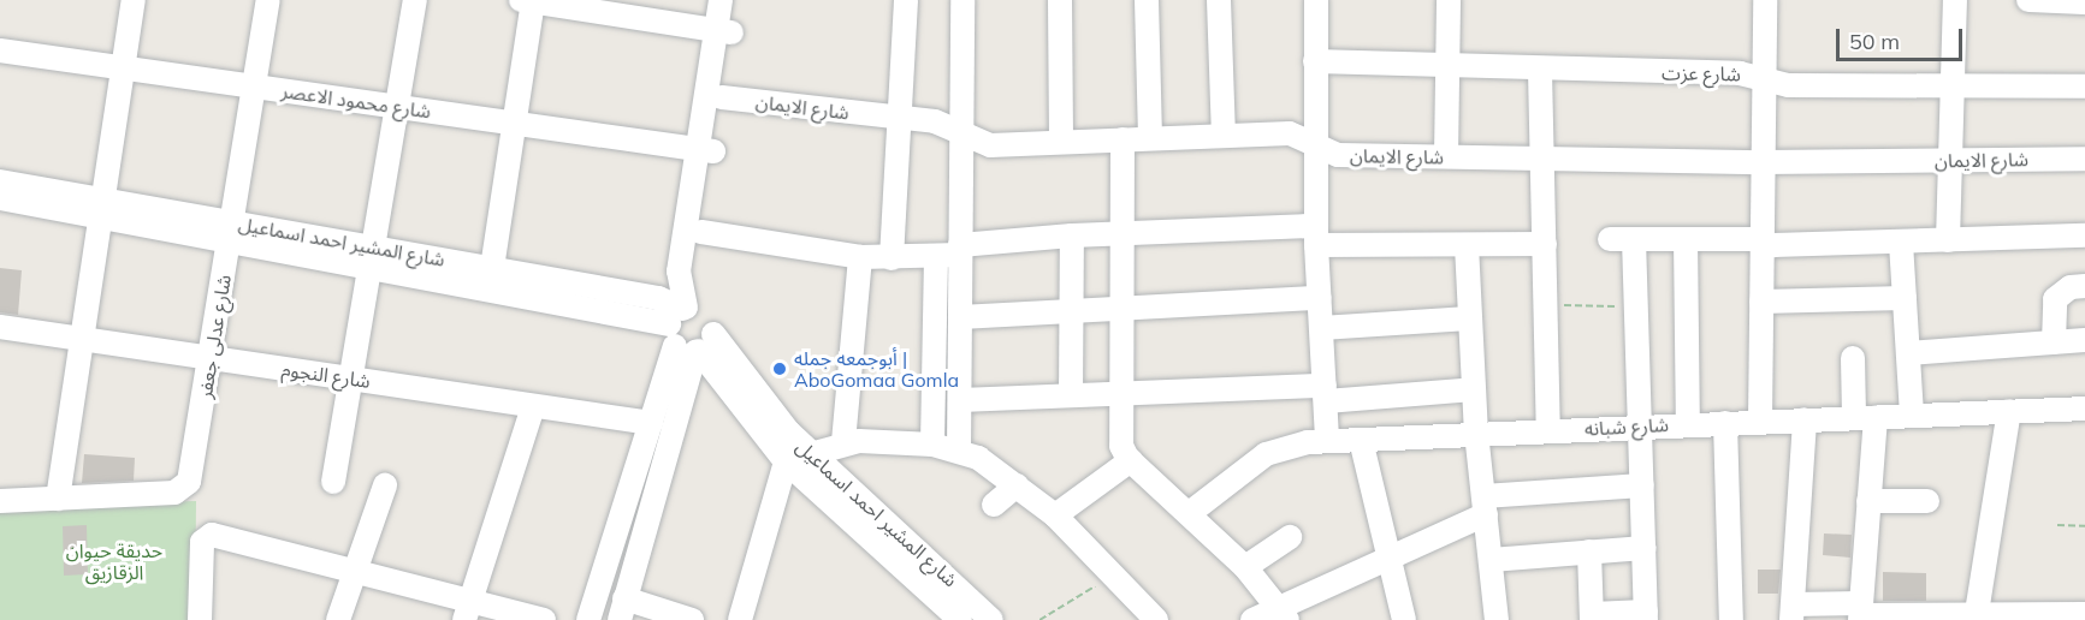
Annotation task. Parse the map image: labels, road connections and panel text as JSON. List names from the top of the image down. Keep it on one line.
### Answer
{"streets":{"street":["شارع عزت","شارع محمود الاعصر","شارع الايمان","شارع المشير احمد اسماعيل","شارع عدلى جعفر","شارع النجوم","شارع شبانه"]},"crossings":[["شارع محمود الاعصر","شارع عدلى جعفر"],["شارع المشير احمد اسماعيل","شارع عدلى جعفر"],["شارع عدلى جعفر","شارع النجوم"]],"parks":["حديقة حيوان الزقازيق"],"places":["أبوجمعه جمله | AboGomaa Gomla"],"scale_bar":"50 m"}
